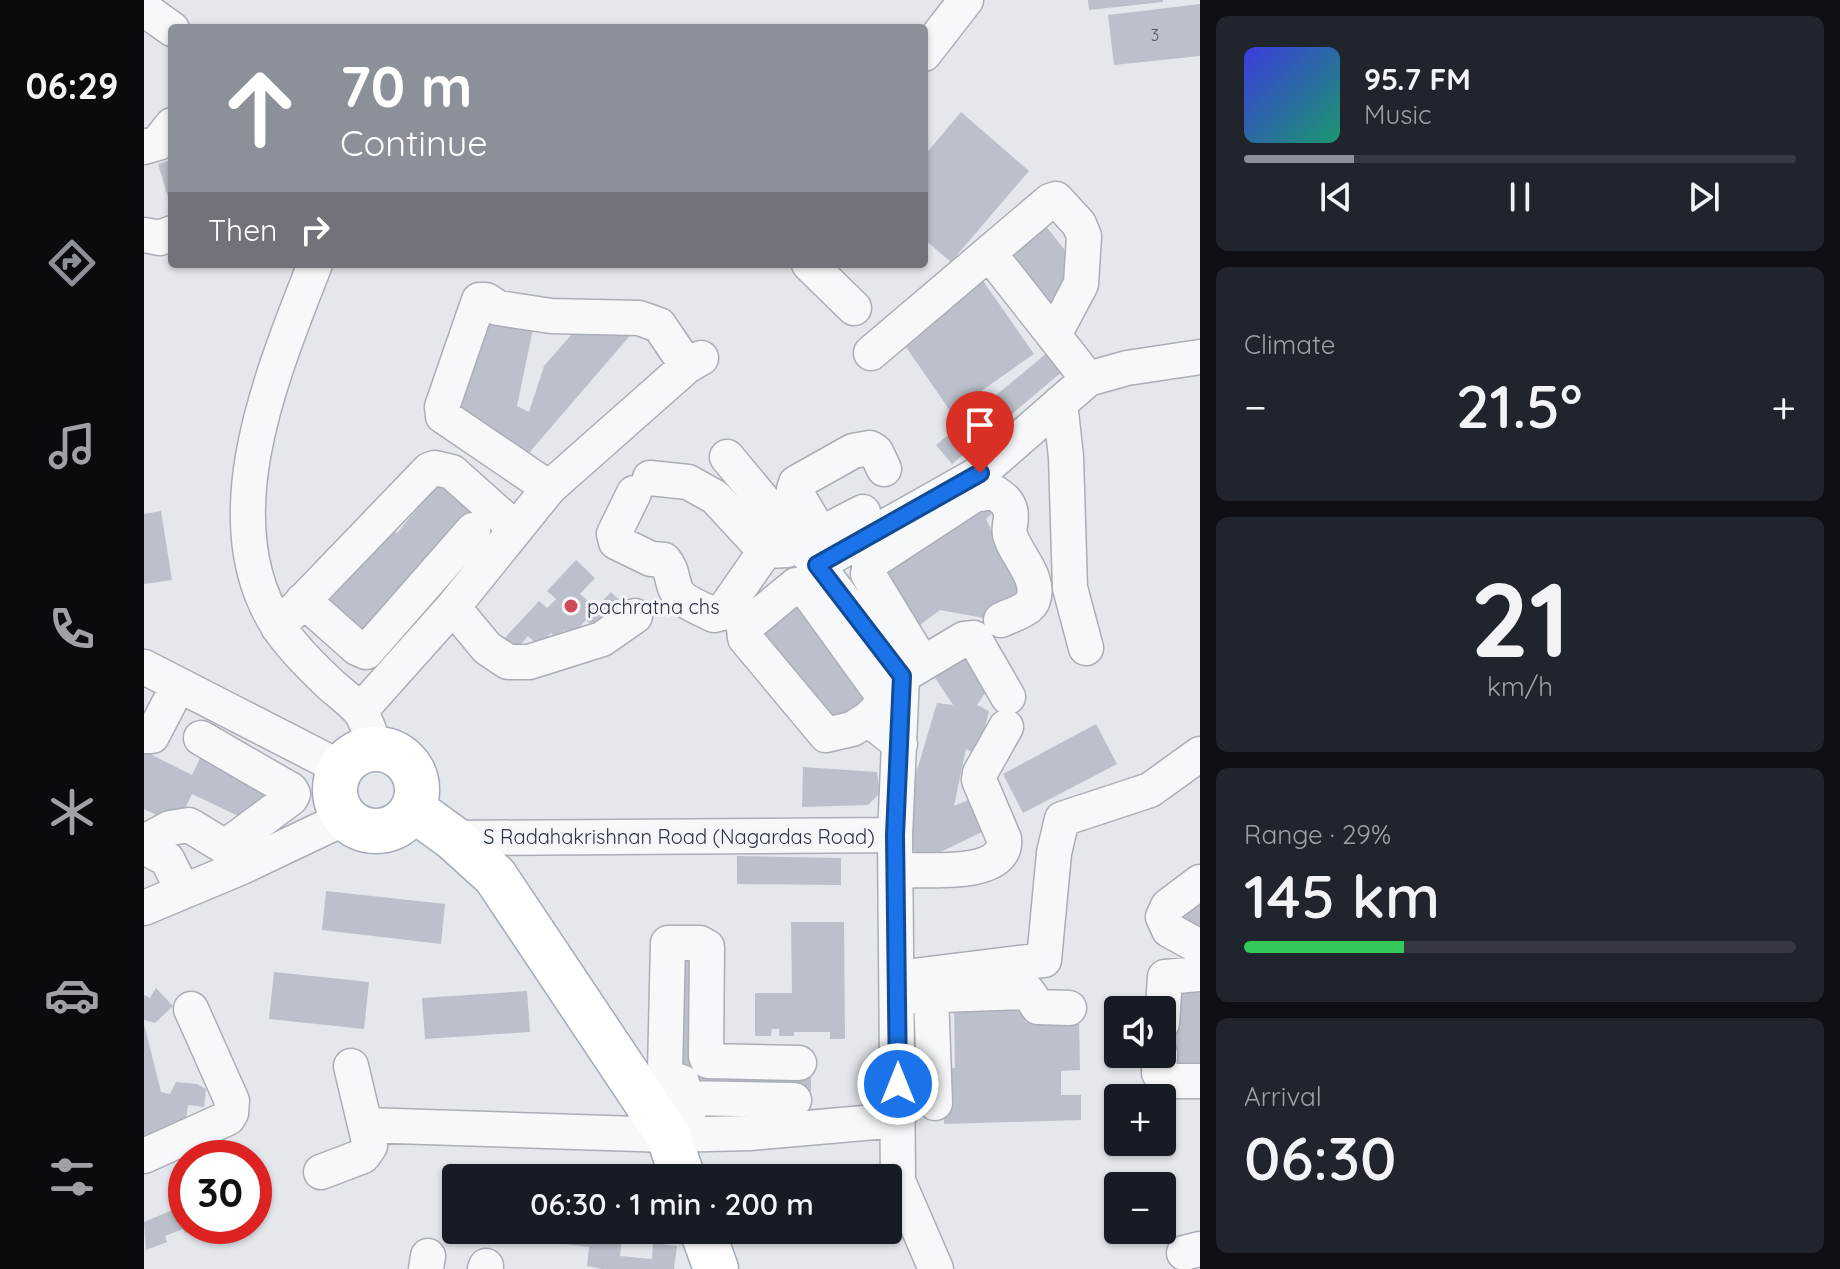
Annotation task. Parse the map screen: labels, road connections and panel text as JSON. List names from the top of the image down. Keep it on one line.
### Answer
{"streets":{"street":["S Radahakrishnan Road (Nagardas Road)"]},"places":["pachratna chs"],"house_numbers":["3"],"page":{"tabs":"06:29","turn":["70 m","Continue"],"song":["95.7 FM","Music"],"then":"Then","tile":["Climate",["21","km/h"],["Range · 29%","145 km"],["Arrival","06:30"]],"heat":["−","21.5°","+"],"map_buttons":["+","−"],"limit":"30","trip":"06:30 · 1 min · 200 m"}}
